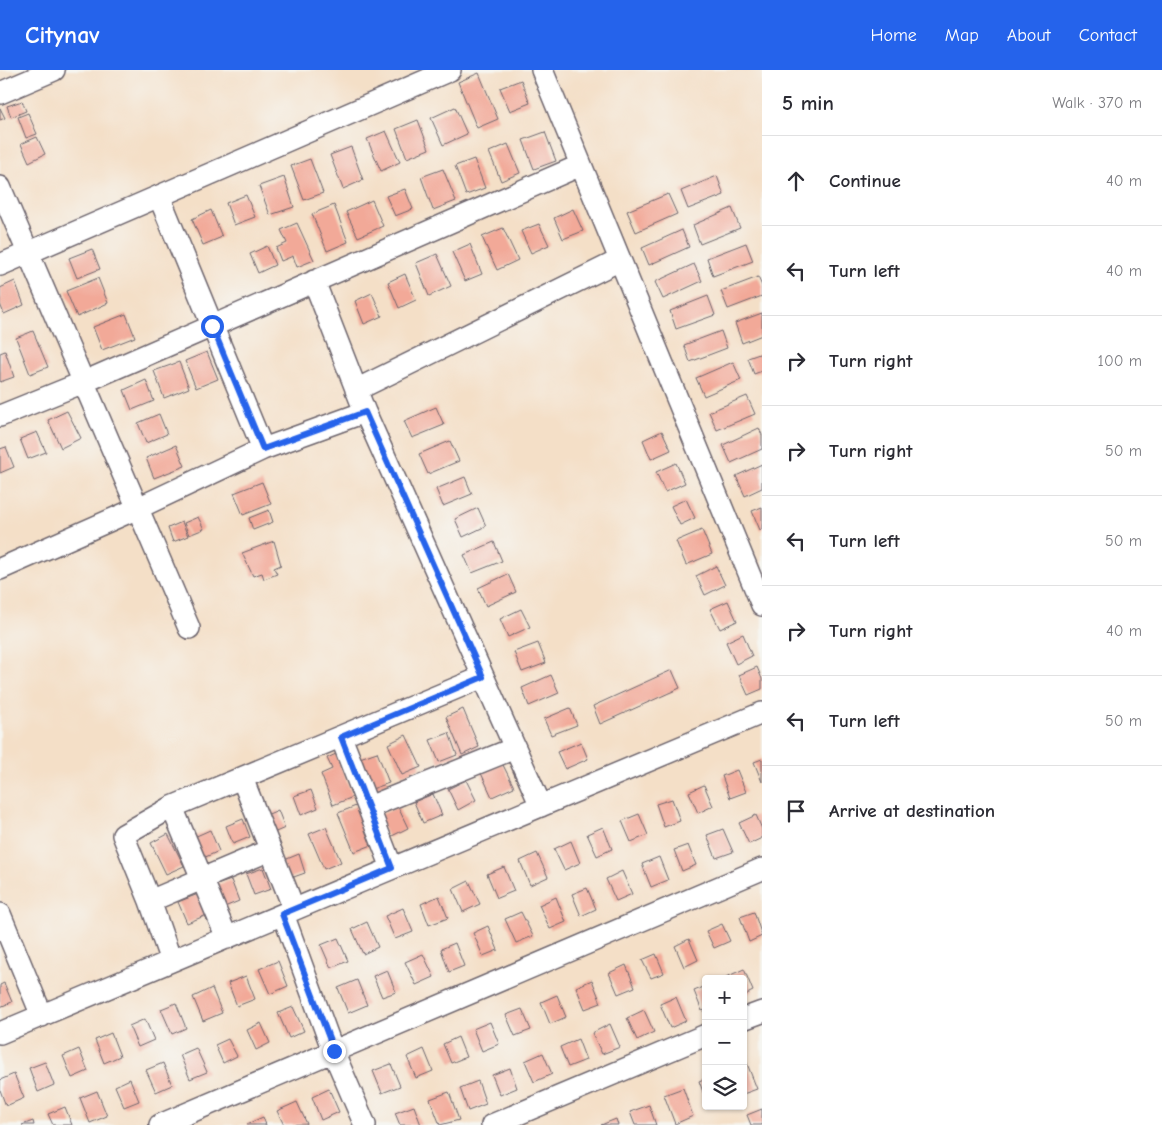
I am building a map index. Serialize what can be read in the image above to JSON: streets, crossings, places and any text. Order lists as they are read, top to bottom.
{
  "page": {
    "header": "Citynav",
    "nav": [
      "Home",
      "Map",
      "About",
      "Contact"
    ],
    "heading": ["5 min", "Walk · 370 m"],
    "list": [
      ["Continue", "40 m"],
      ["Turn left", "40 m"],
      ["Turn right", "100 m"],
      ["Turn right", "50 m"],
      ["Turn left", "50 m"],
      ["Turn right", "40 m"],
      ["Turn left", "50 m"],
      "Arrive at destination"
    ],
    "map_buttons": ["+", "−"]
  }
}
